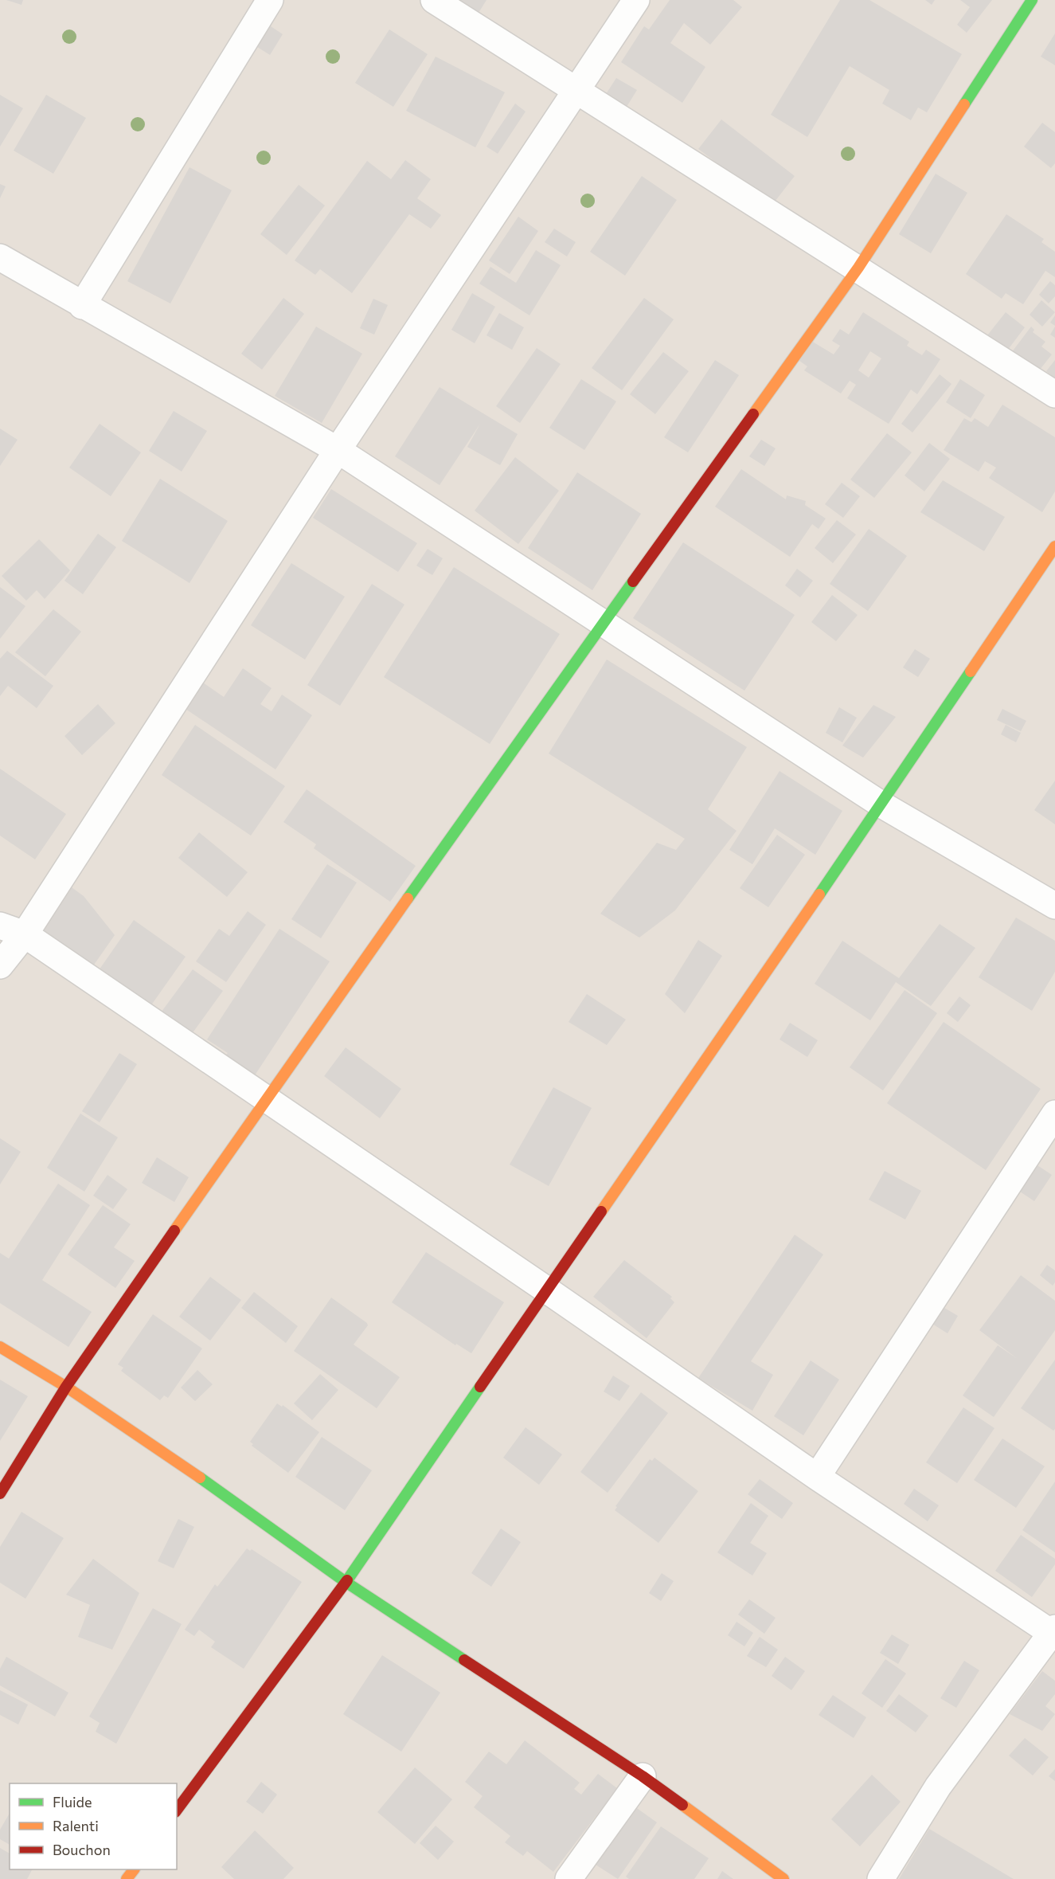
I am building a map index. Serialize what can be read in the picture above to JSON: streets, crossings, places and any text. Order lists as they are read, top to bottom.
{
  "legend": ["Fluide", "Ralenti", "Bouchon"]
}
